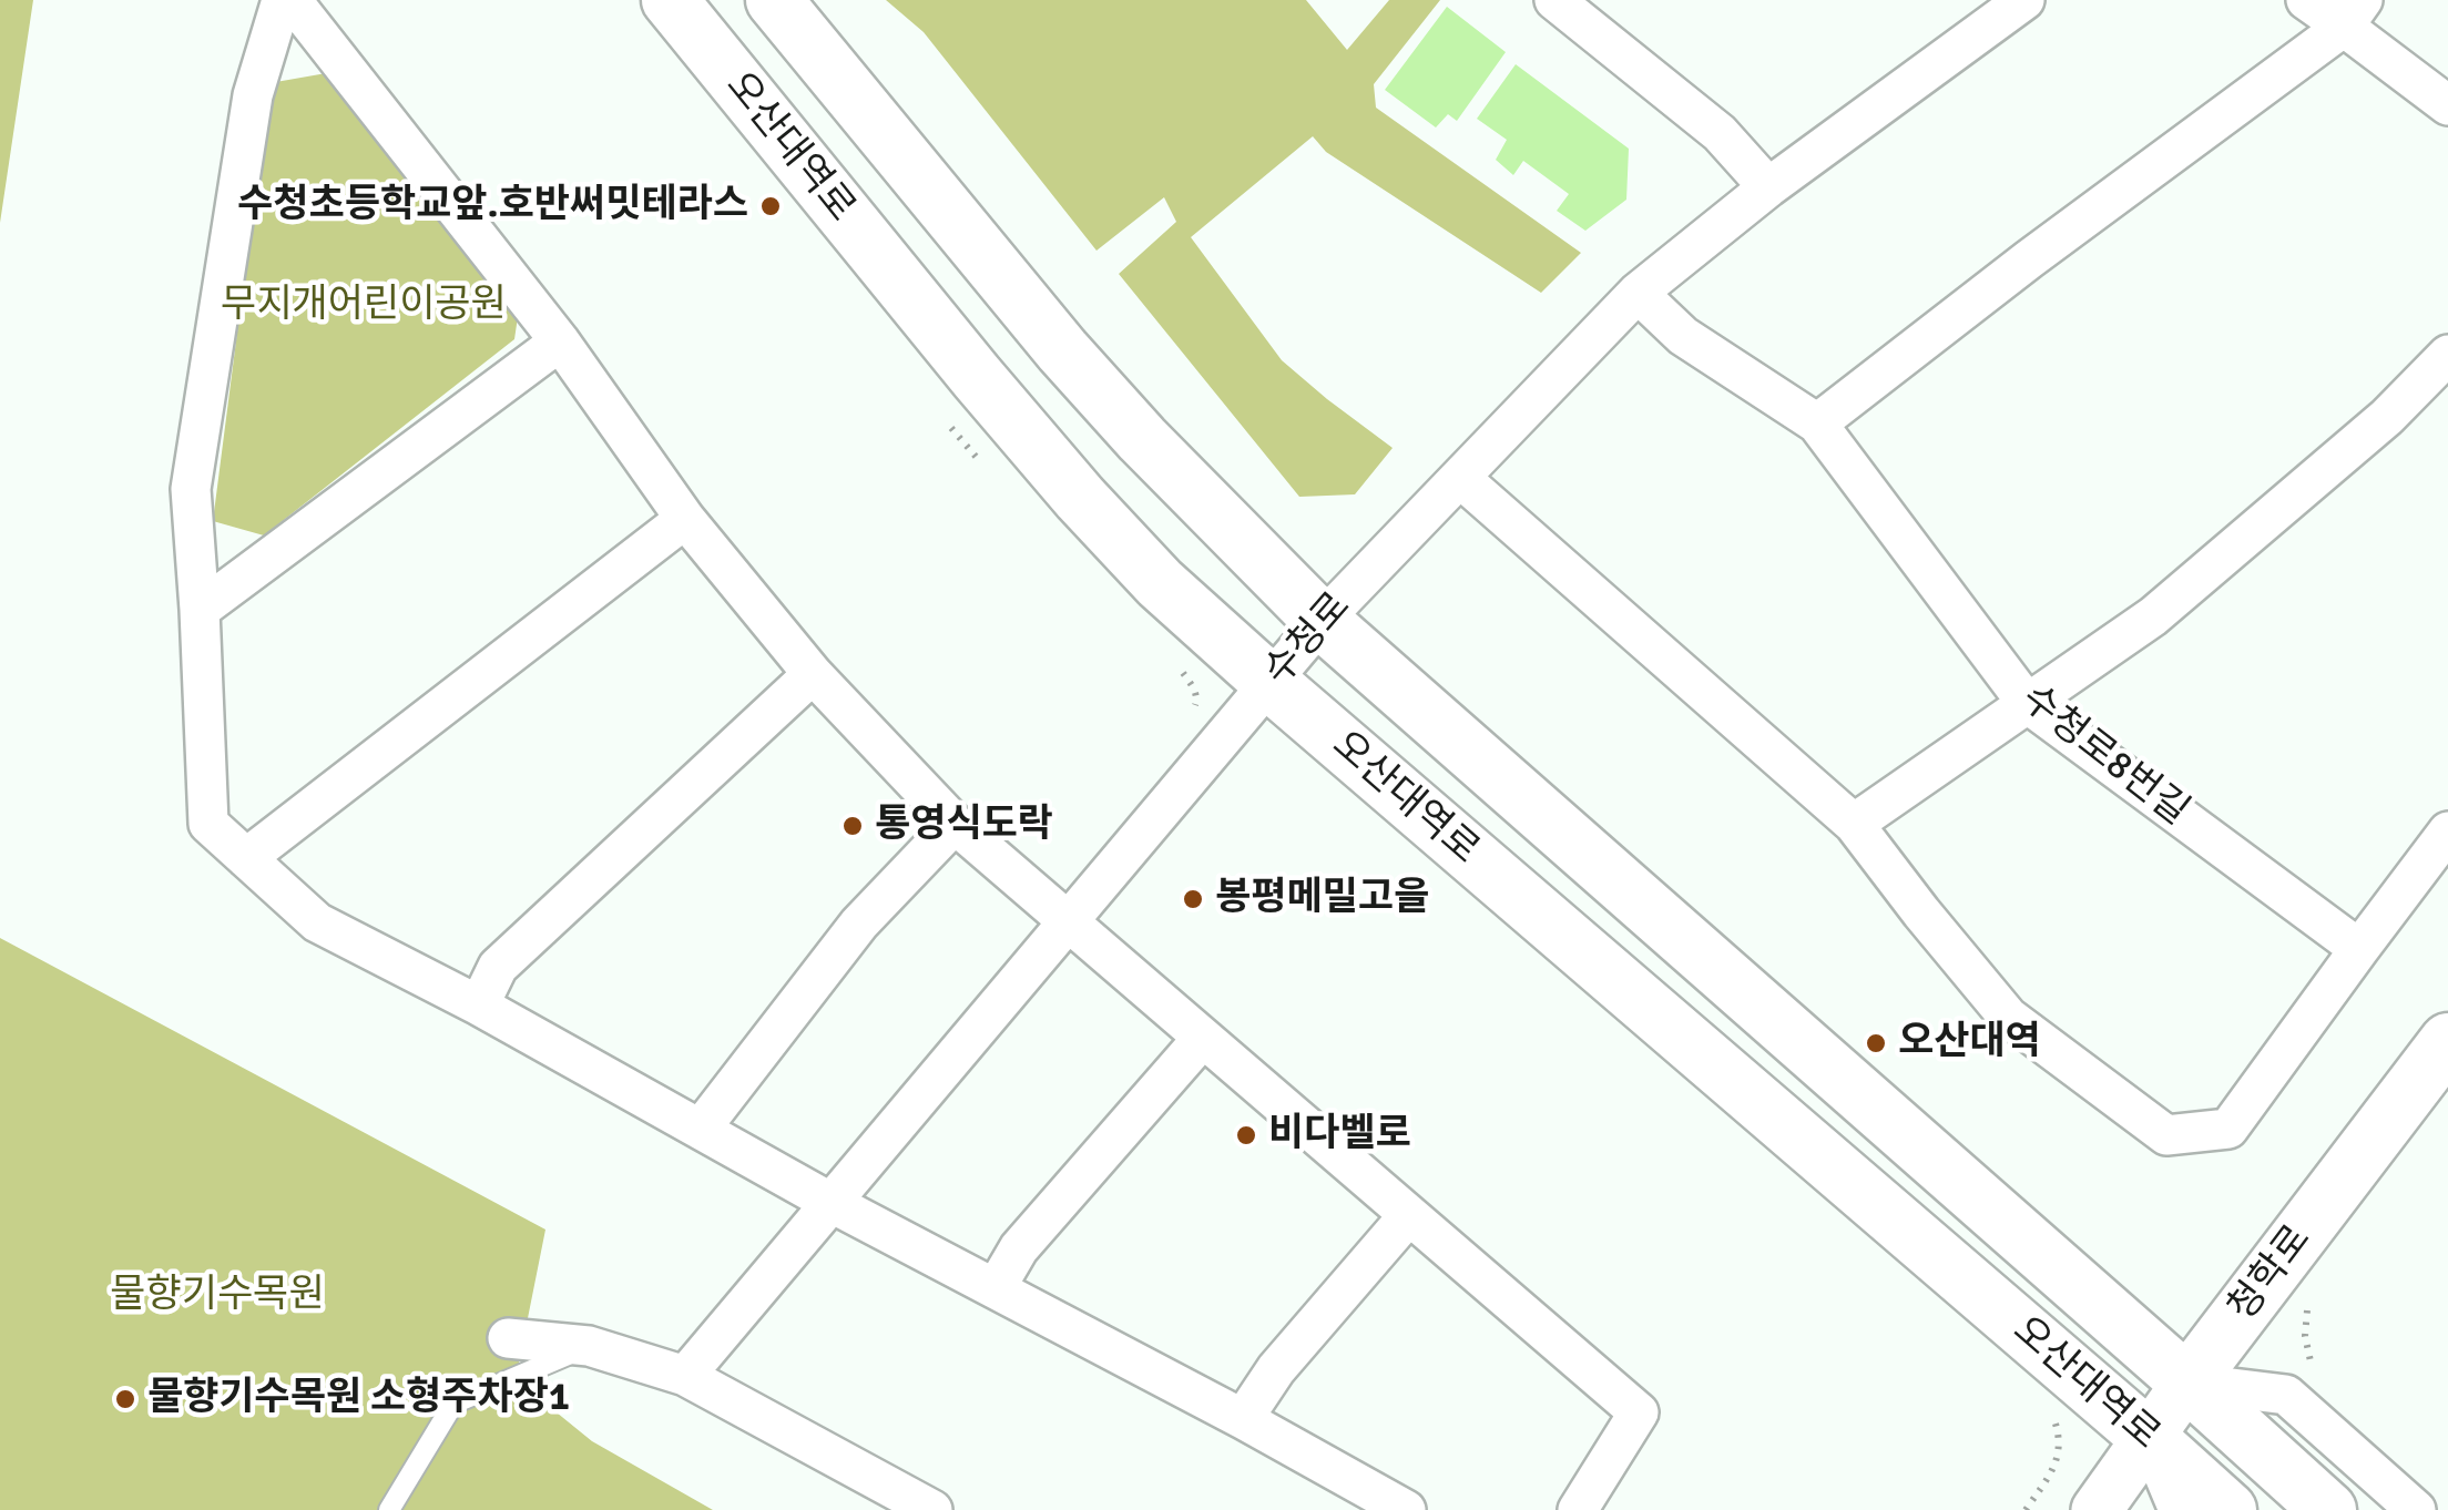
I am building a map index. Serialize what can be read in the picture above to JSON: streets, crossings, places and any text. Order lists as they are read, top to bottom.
{
  "streets": {
    "main road": ["오산대역로", "청학로"],
    "street": ["수청로", "수청로8번길"]
  },
  "crossings": [
    ["오산대역로", "수청로"],
    ["오산대역로", "청학로"],
    ["수청로", "수청로8번길"]
  ],
  "parks": ["무지개어린이공원", "물향기수목원"],
  "places": [
    "수청초등학교앞.호반써밋테라스",
    "통영식도락",
    "봉평메밀고을",
    "오산대역",
    "비다벨로",
    "물향기수목원 소형주차장1"
  ]
}
